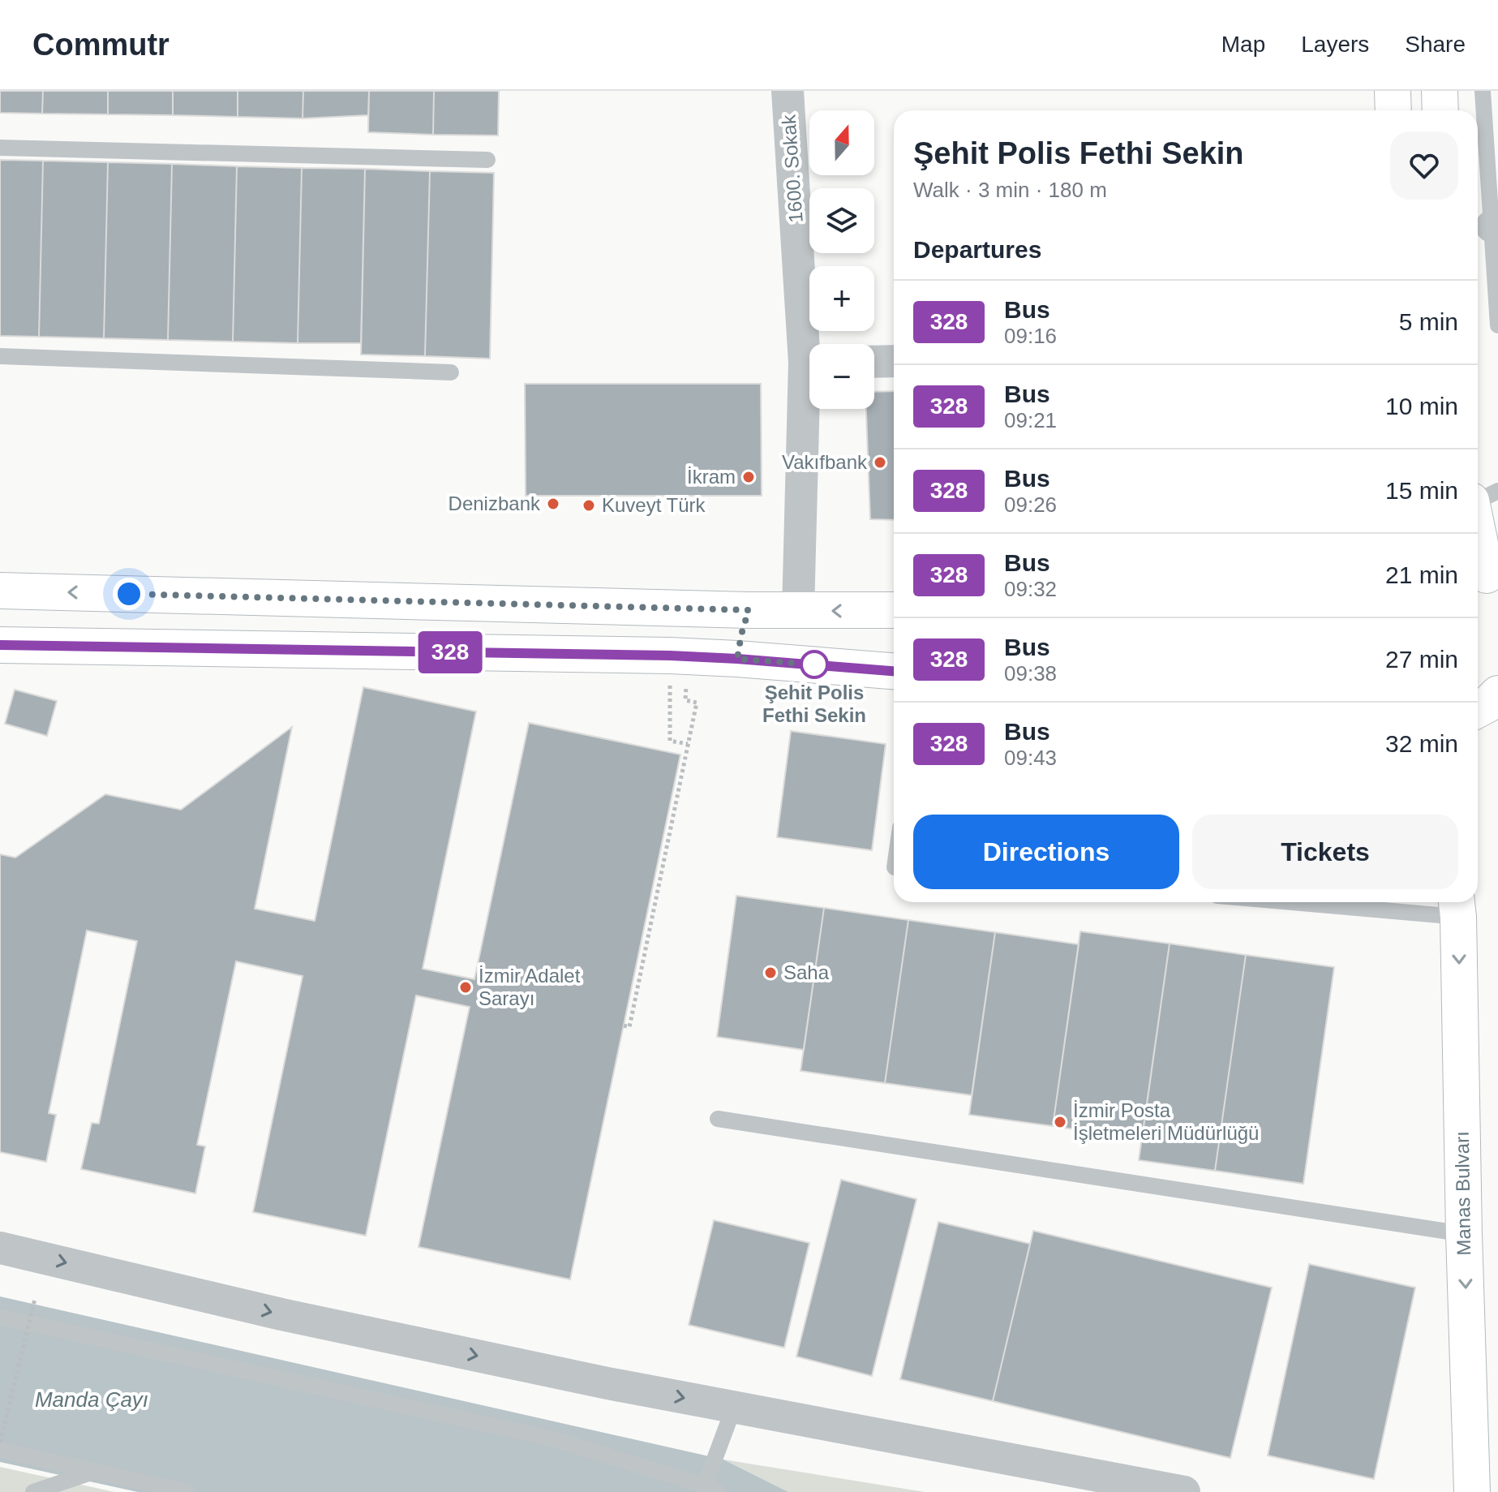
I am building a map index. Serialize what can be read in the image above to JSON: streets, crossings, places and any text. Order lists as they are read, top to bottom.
{
  "streets": {
    "main road": ["Manas Bulvarı"],
    "street": ["1600. Sokak"]
  },
  "one_way": ["Manas Bulvarı"],
  "water": ["Manda Çayı"],
  "places": [
    "Vakıfbank",
    "İkram",
    "Denizbank",
    "Kuveyt Türk",
    "Şehit Polis Fethi Sekin",
    "Saha",
    "İzmir Adalet Sarayı",
    "İzmir Posta İşletmeleri Müdürlüğü"
  ],
  "lines": ["bus line 328"],
  "north": "top",
  "page": {
    "header": "Commutr",
    "nav": ["Map", "Layers", "Share"],
    "on_map": "328",
    "map_buttons": ["+", "−"],
    "heading": [
      ["Şehit Polis Fethi Sekin", "Walk · 3 min · 180 m"],
      "Departures"
    ],
    "list": [
      {
        "mark": "328",
        "name": "Bus",
        "note": "09:16",
        "value": "5 min"
      },
      {
        "mark": "328",
        "name": "Bus",
        "note": "09:21",
        "value": "10 min"
      },
      {
        "mark": "328",
        "name": "Bus",
        "note": "09:26",
        "value": "15 min"
      },
      {
        "mark": "328",
        "name": "Bus",
        "note": "09:32",
        "value": "21 min"
      },
      {
        "mark": "328",
        "name": "Bus",
        "note": "09:38",
        "value": "27 min"
      },
      {
        "mark": "328",
        "name": "Bus",
        "note": "09:43",
        "value": "32 min"
      }
    ],
    "buttons": ["Directions", "Tickets"]
  }
}
